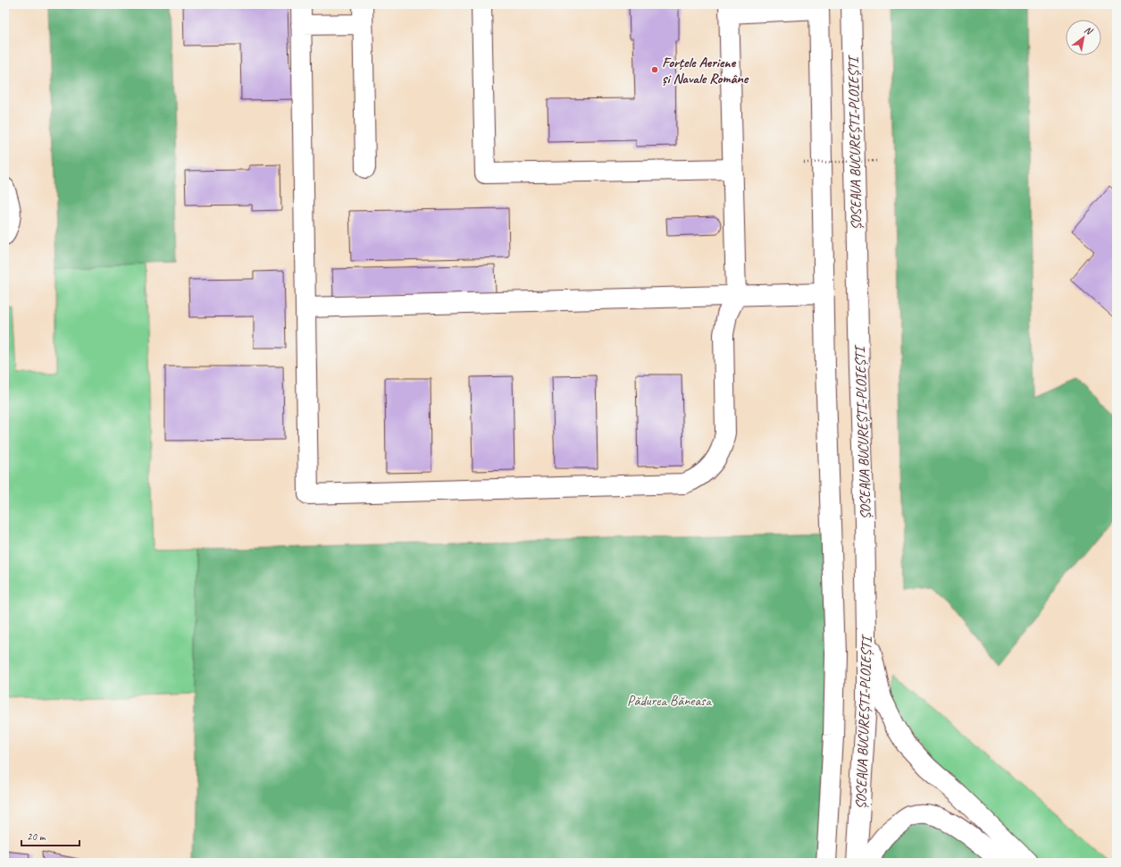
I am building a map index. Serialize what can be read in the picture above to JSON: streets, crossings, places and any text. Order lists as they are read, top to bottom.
{
  "streets": {
    "main road": ["ȘOSEAUA BUCUREȘTI-PLOIEȘTI"]
  },
  "parks": ["Pădurea Băneasa"],
  "places": ["Forțele Aeriene și Navale Române"],
  "scale_bar": "20 m",
  "north": "top right"
}
